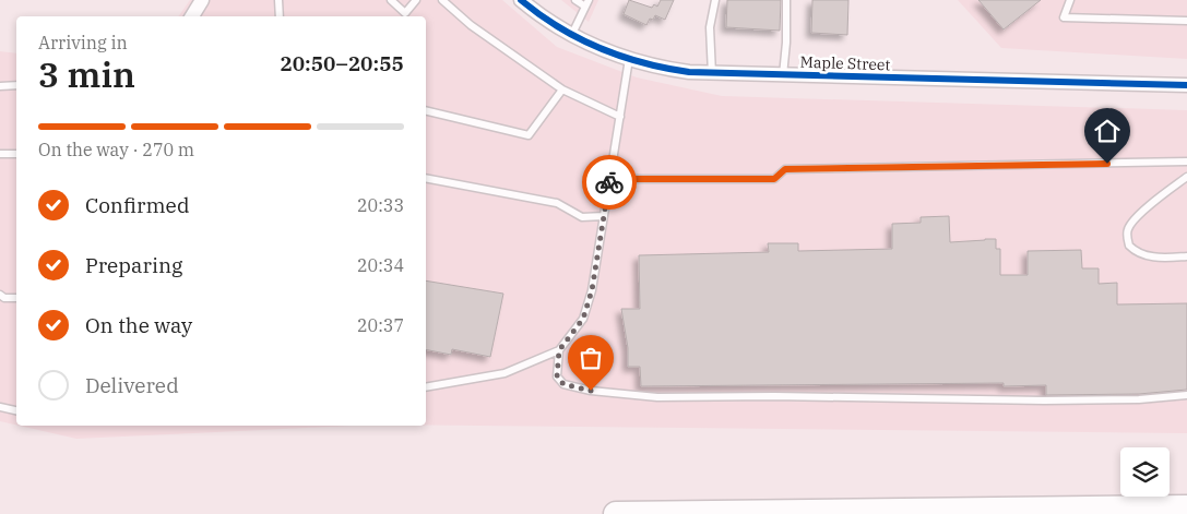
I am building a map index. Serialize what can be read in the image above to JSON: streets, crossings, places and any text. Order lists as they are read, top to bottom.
{
  "streets": {
    "street": ["Maple Street"]
  },
  "page": {
    "heading": ["3 min", "Arriving in", "20:50–20:55"],
    "bar": "On the way · 270 m",
    "list": [
      ["Confirmed", "20:33"],
      ["Preparing", "20:34"],
      ["On the way", "20:37"],
      "Delivered"
    ]
  }
}
